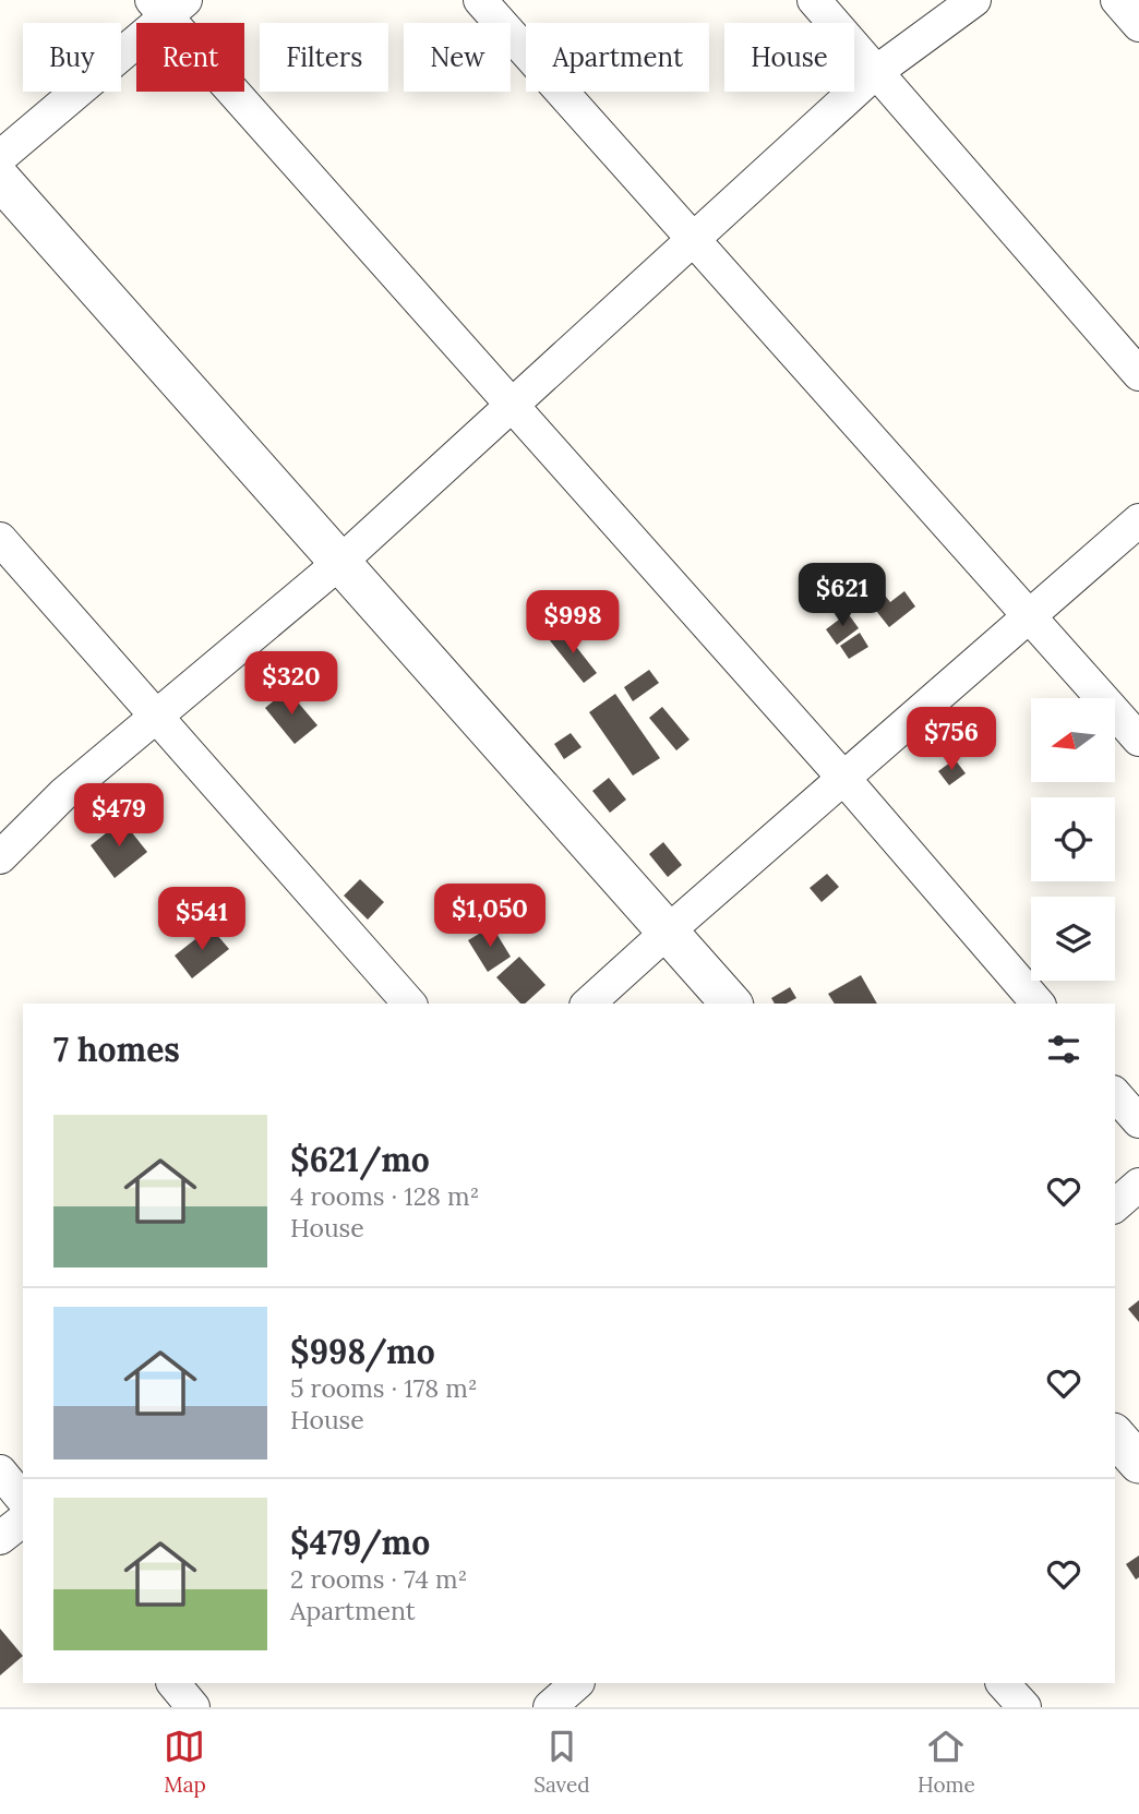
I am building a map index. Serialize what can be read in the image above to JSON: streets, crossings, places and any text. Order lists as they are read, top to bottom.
{
  "north": "left",
  "page": {
    "chip": [
      "Buy",
      "Rent",
      "Filters",
      "New",
      "Apartment",
      "House"
    ],
    "price": [
      "$621",
      "$998",
      "$320",
      "$756",
      "$479",
      "$1,050",
      "$541"
    ],
    "heading": "7 homes",
    "list": [
      {
        "name": "$621/mo",
        "note": "4 rooms · 128 m² · House"
      },
      {
        "name": "$998/mo",
        "note": "5 rooms · 178 m² · House"
      },
      {
        "name": "$479/mo",
        "note": "2 rooms · 74 m² · Apartment"
      }
    ],
    "tabs": ["Map", "Saved", "Home"]
  }
}
